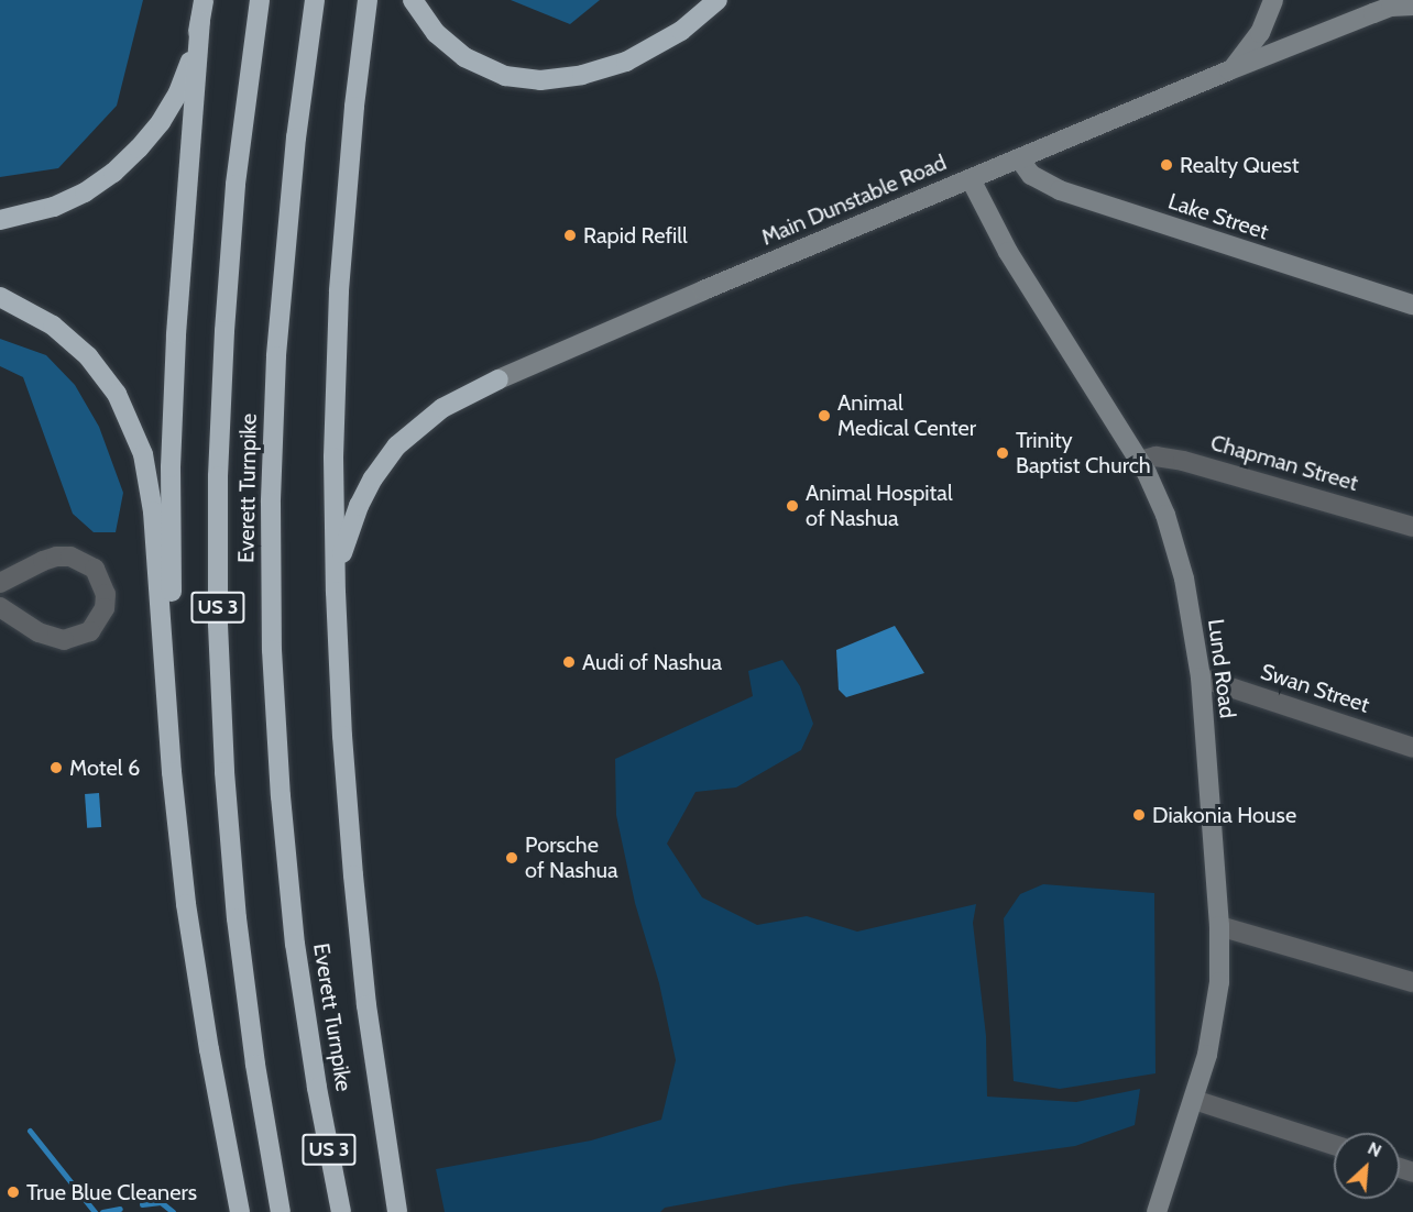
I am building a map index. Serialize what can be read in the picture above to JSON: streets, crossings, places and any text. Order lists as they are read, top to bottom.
{
  "streets": {
    "highway": ["Everett Turnpike", "US 3"],
    "street": [
      "Main Dunstable Road",
      "Lake Street",
      "Chapman Street",
      "Lund Road",
      "Swan Street"
    ]
  },
  "crossings": [
    ["Main Dunstable Road", "Lake Street"],
    ["Main Dunstable Road", "Lund Road"],
    ["Chapman Street", "Lund Road"],
    ["Lund Road", "Swan Street"]
  ],
  "places": [
    "Realty Quest",
    "Rapid Refill",
    "Animal Medical Center",
    "Trinity Baptist Church",
    "Animal Hospital of Nashua",
    "Audi of Nashua",
    "Motel 6",
    "Diakonia House",
    "Porsche of Nashua",
    "True Blue Cleaners"
  ],
  "north": "top right"
}
